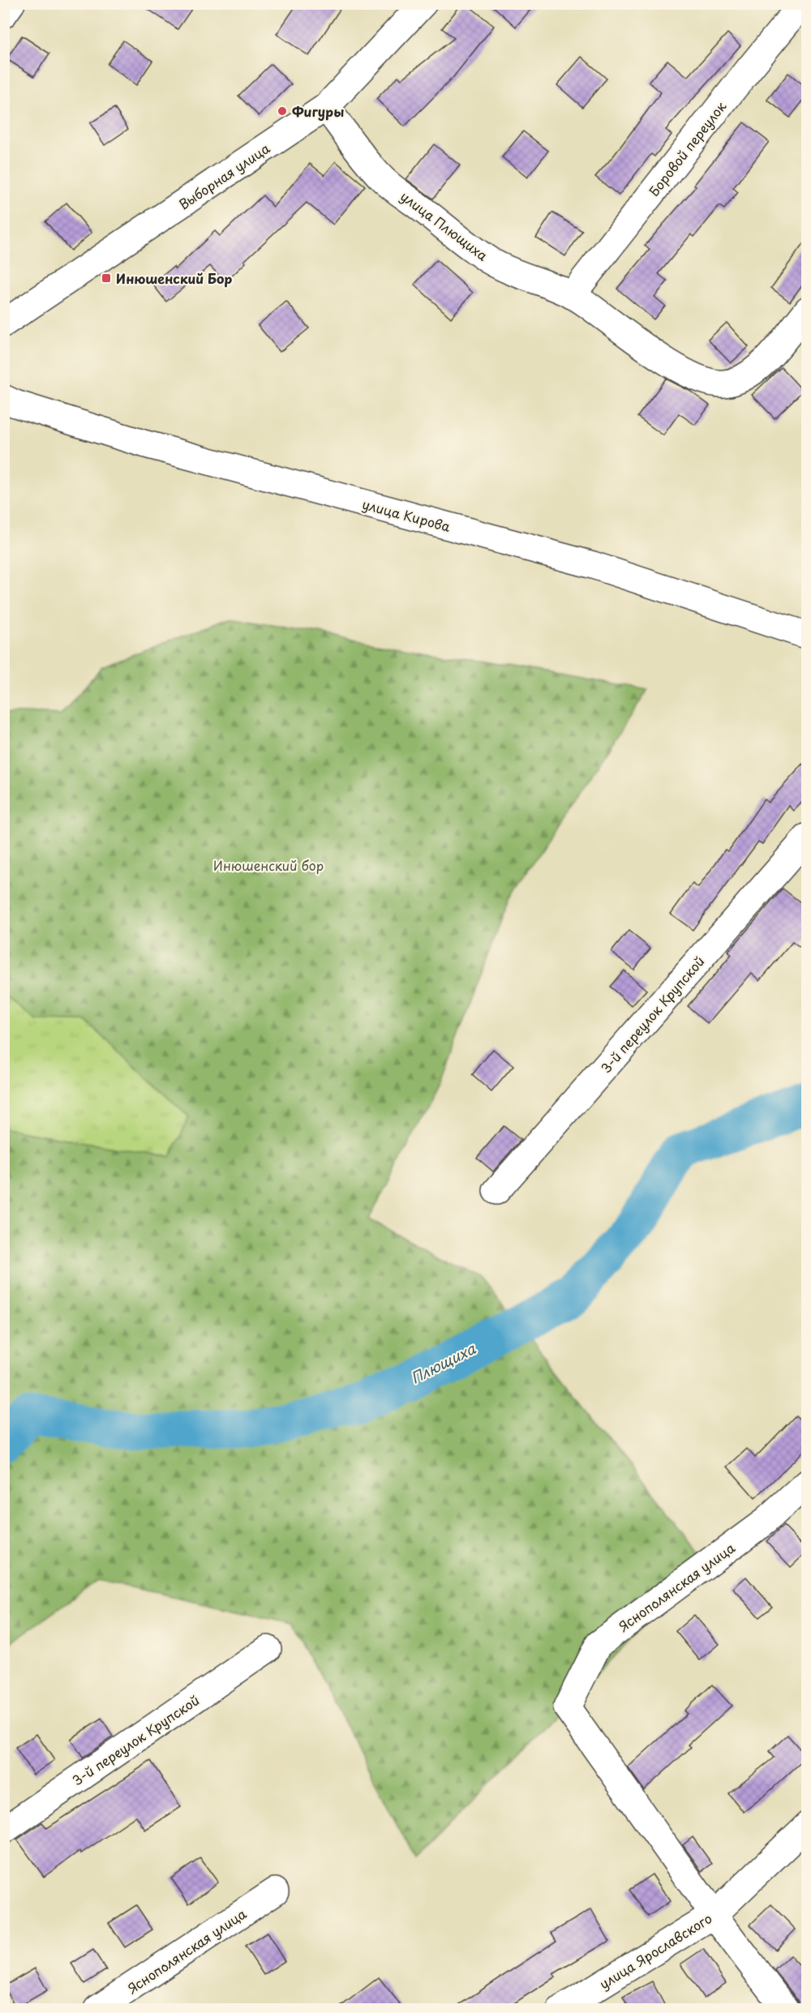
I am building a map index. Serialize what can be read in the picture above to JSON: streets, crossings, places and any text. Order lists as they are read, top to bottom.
{
  "streets": {
    "street": [
      "Боровой переулок",
      "Выборная улица",
      "улица Плющиха",
      "улица Кирова",
      "3-й переулок Крупской",
      "Яснополянская улица",
      "улица Ярославского"
    ]
  },
  "crossings": [
    ["Боровой переулок", "улица Плющиха"],
    ["Выборная улица", "улица Плющиха"],
    ["Яснополянская улица", "улица Ярославского"]
  ],
  "water": ["Плющиха"],
  "parks": ["Инюшенский бор"],
  "places": {
    "other": ["Фигуры"],
    "transit": ["Инюшенский Бор"]
  }
}
